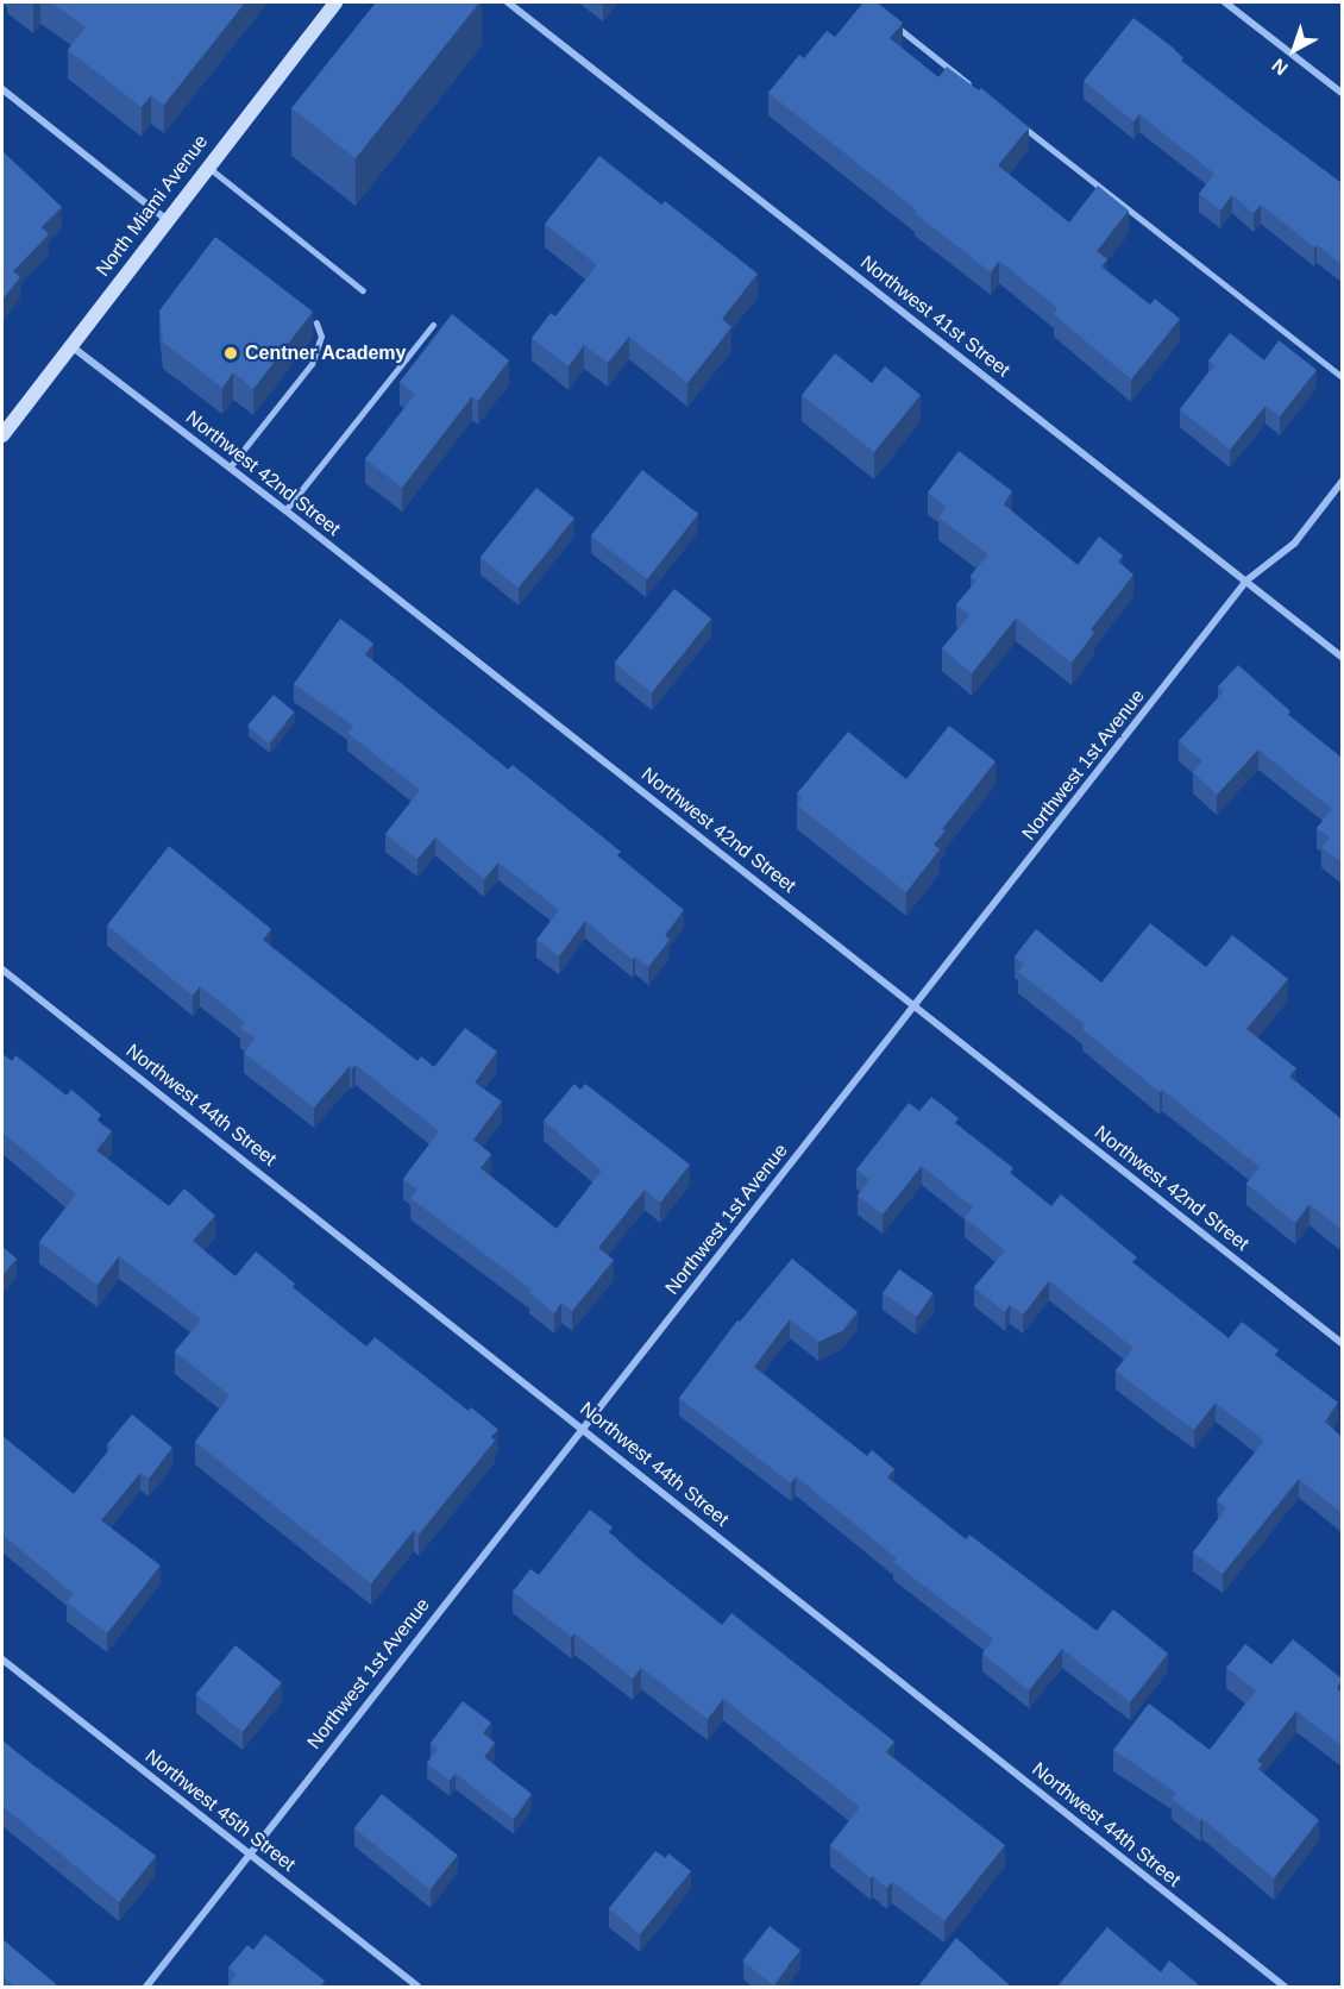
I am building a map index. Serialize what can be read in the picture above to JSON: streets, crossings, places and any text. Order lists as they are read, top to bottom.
{
  "streets": {
    "main road": ["North Miami Avenue"],
    "street": [
      "Northwest 41st Street",
      "Northwest 42nd Street",
      "Northwest 1st Avenue",
      "Northwest 44th Street",
      "Northwest 45th Street"
    ]
  },
  "crossings": [
    ["North Miami Avenue", "Northwest 42nd Street"],
    ["Northwest 41st Street", "Northwest 1st Avenue"],
    ["Northwest 42nd Street", "Northwest 1st Avenue"],
    ["Northwest 1st Avenue", "Northwest 44th Street"],
    ["Northwest 1st Avenue", "Northwest 45th Street"]
  ],
  "places": ["Centner Academy"],
  "north": "bottom left"
}
